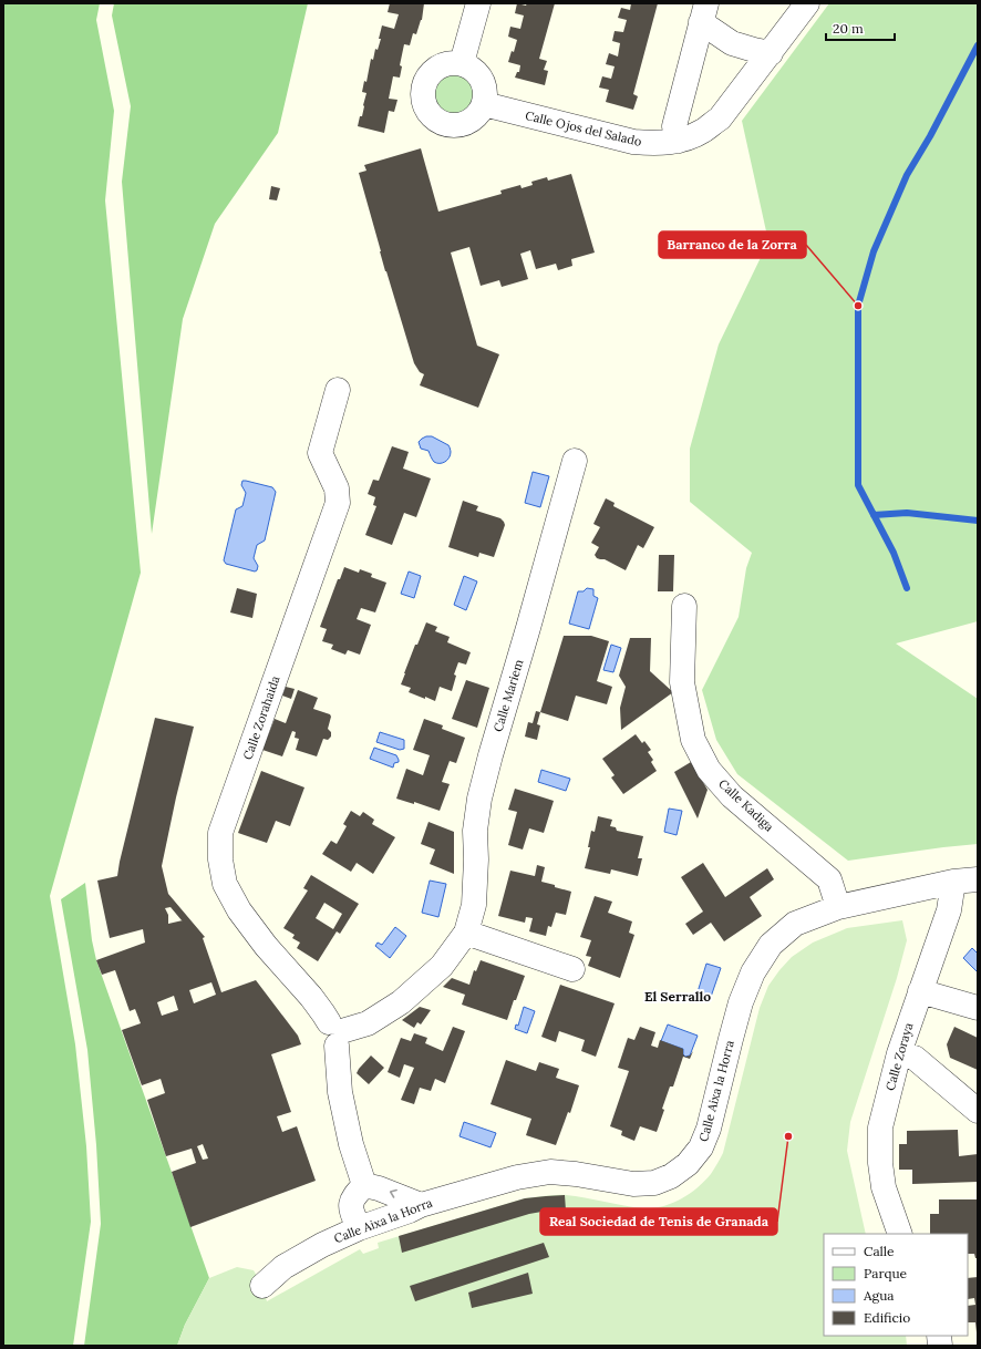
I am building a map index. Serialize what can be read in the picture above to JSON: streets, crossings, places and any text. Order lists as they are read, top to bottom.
{
  "streets": {
    "street": [
      "Calle Ojos del Salado",
      "Calle Mariem",
      "Calle Zorahaida",
      "Calle Kadiga",
      "Calle Zoraya",
      "Calle Aixa la Horra"
    ]
  },
  "crossings": [
    ["Calle Mariem", "Calle Zorahaida"],
    ["Calle Kadiga", "Calle Aixa la Horra"],
    ["Calle Zoraya", "Calle Aixa la Horra"]
  ],
  "districts": ["El Serrallo"],
  "places": ["Barranco de la Zorra", "Real Sociedad de Tenis de Granada"],
  "legend": [
    "Calle",
    "Parque",
    "Agua",
    "Edificio"
  ],
  "scale_bar": "20 m"
}
